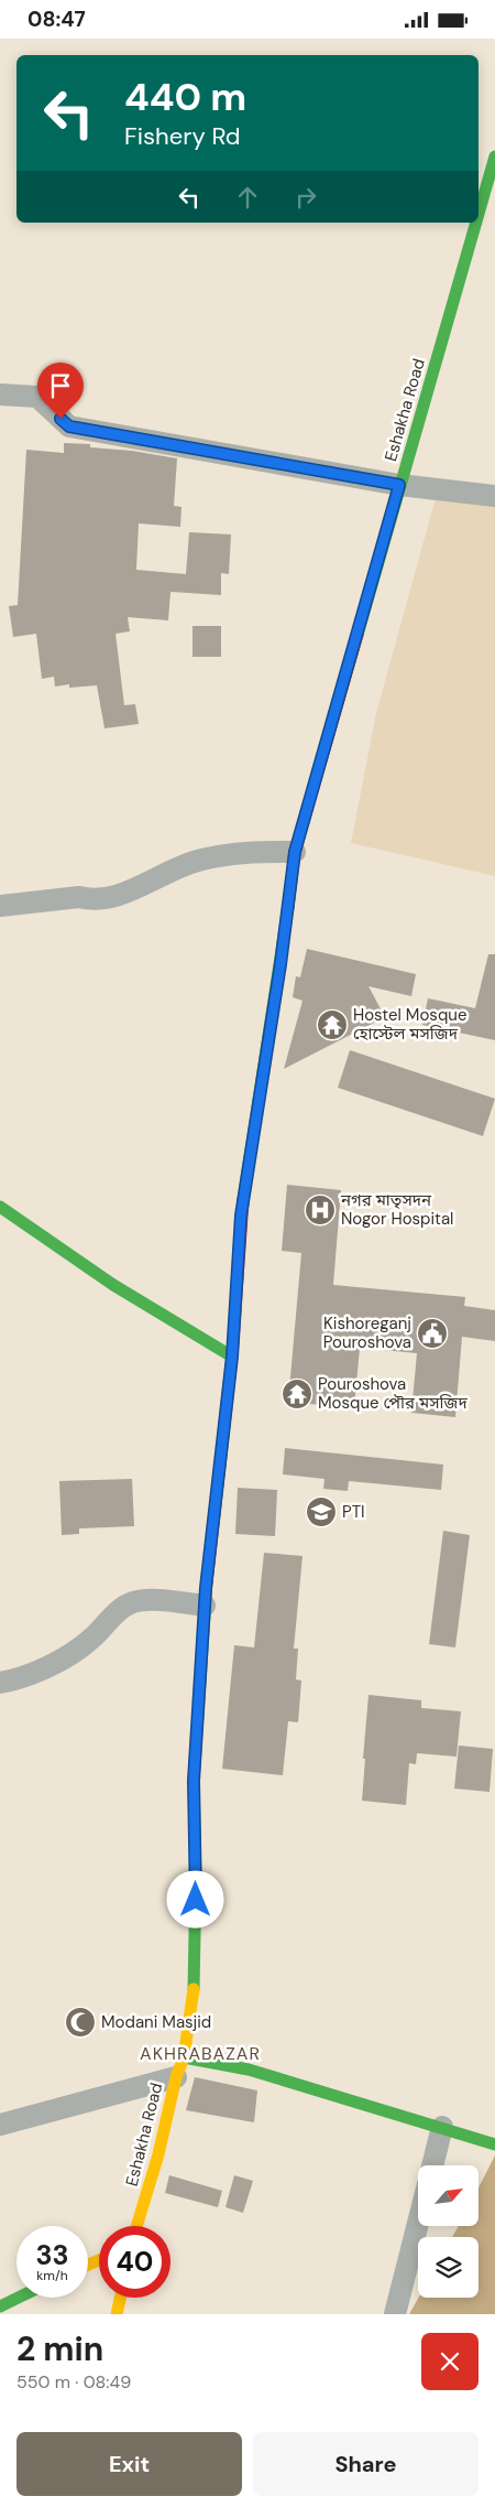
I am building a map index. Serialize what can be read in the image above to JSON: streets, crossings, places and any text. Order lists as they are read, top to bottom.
{
  "streets": {
    "street": ["Eshakha Road"]
  },
  "districts": ["AKHRABAZAR"],
  "places": {
    "temple": ["Hostel Mosque হোস্টেল মসজিদ", "Pouroshova Mosque পৌর মসজিদ"],
    "hospital": ["নগর মাতৃসদন Nogor Hospital"],
    "public building": ["Kishoreganj Pouroshova"],
    "school or university": ["PTI"],
    "mosque": ["Modani Masjid"]
  },
  "north": "top right",
  "page": {
    "status": "08:47",
    "turn": ["440 m", "Fishery Rd"],
    "speed": "33 km/h",
    "limit": "40",
    "heading": ["2 min", "550 m · 08:49"],
    "buttons": ["Exit", "Share"]
  }
}
